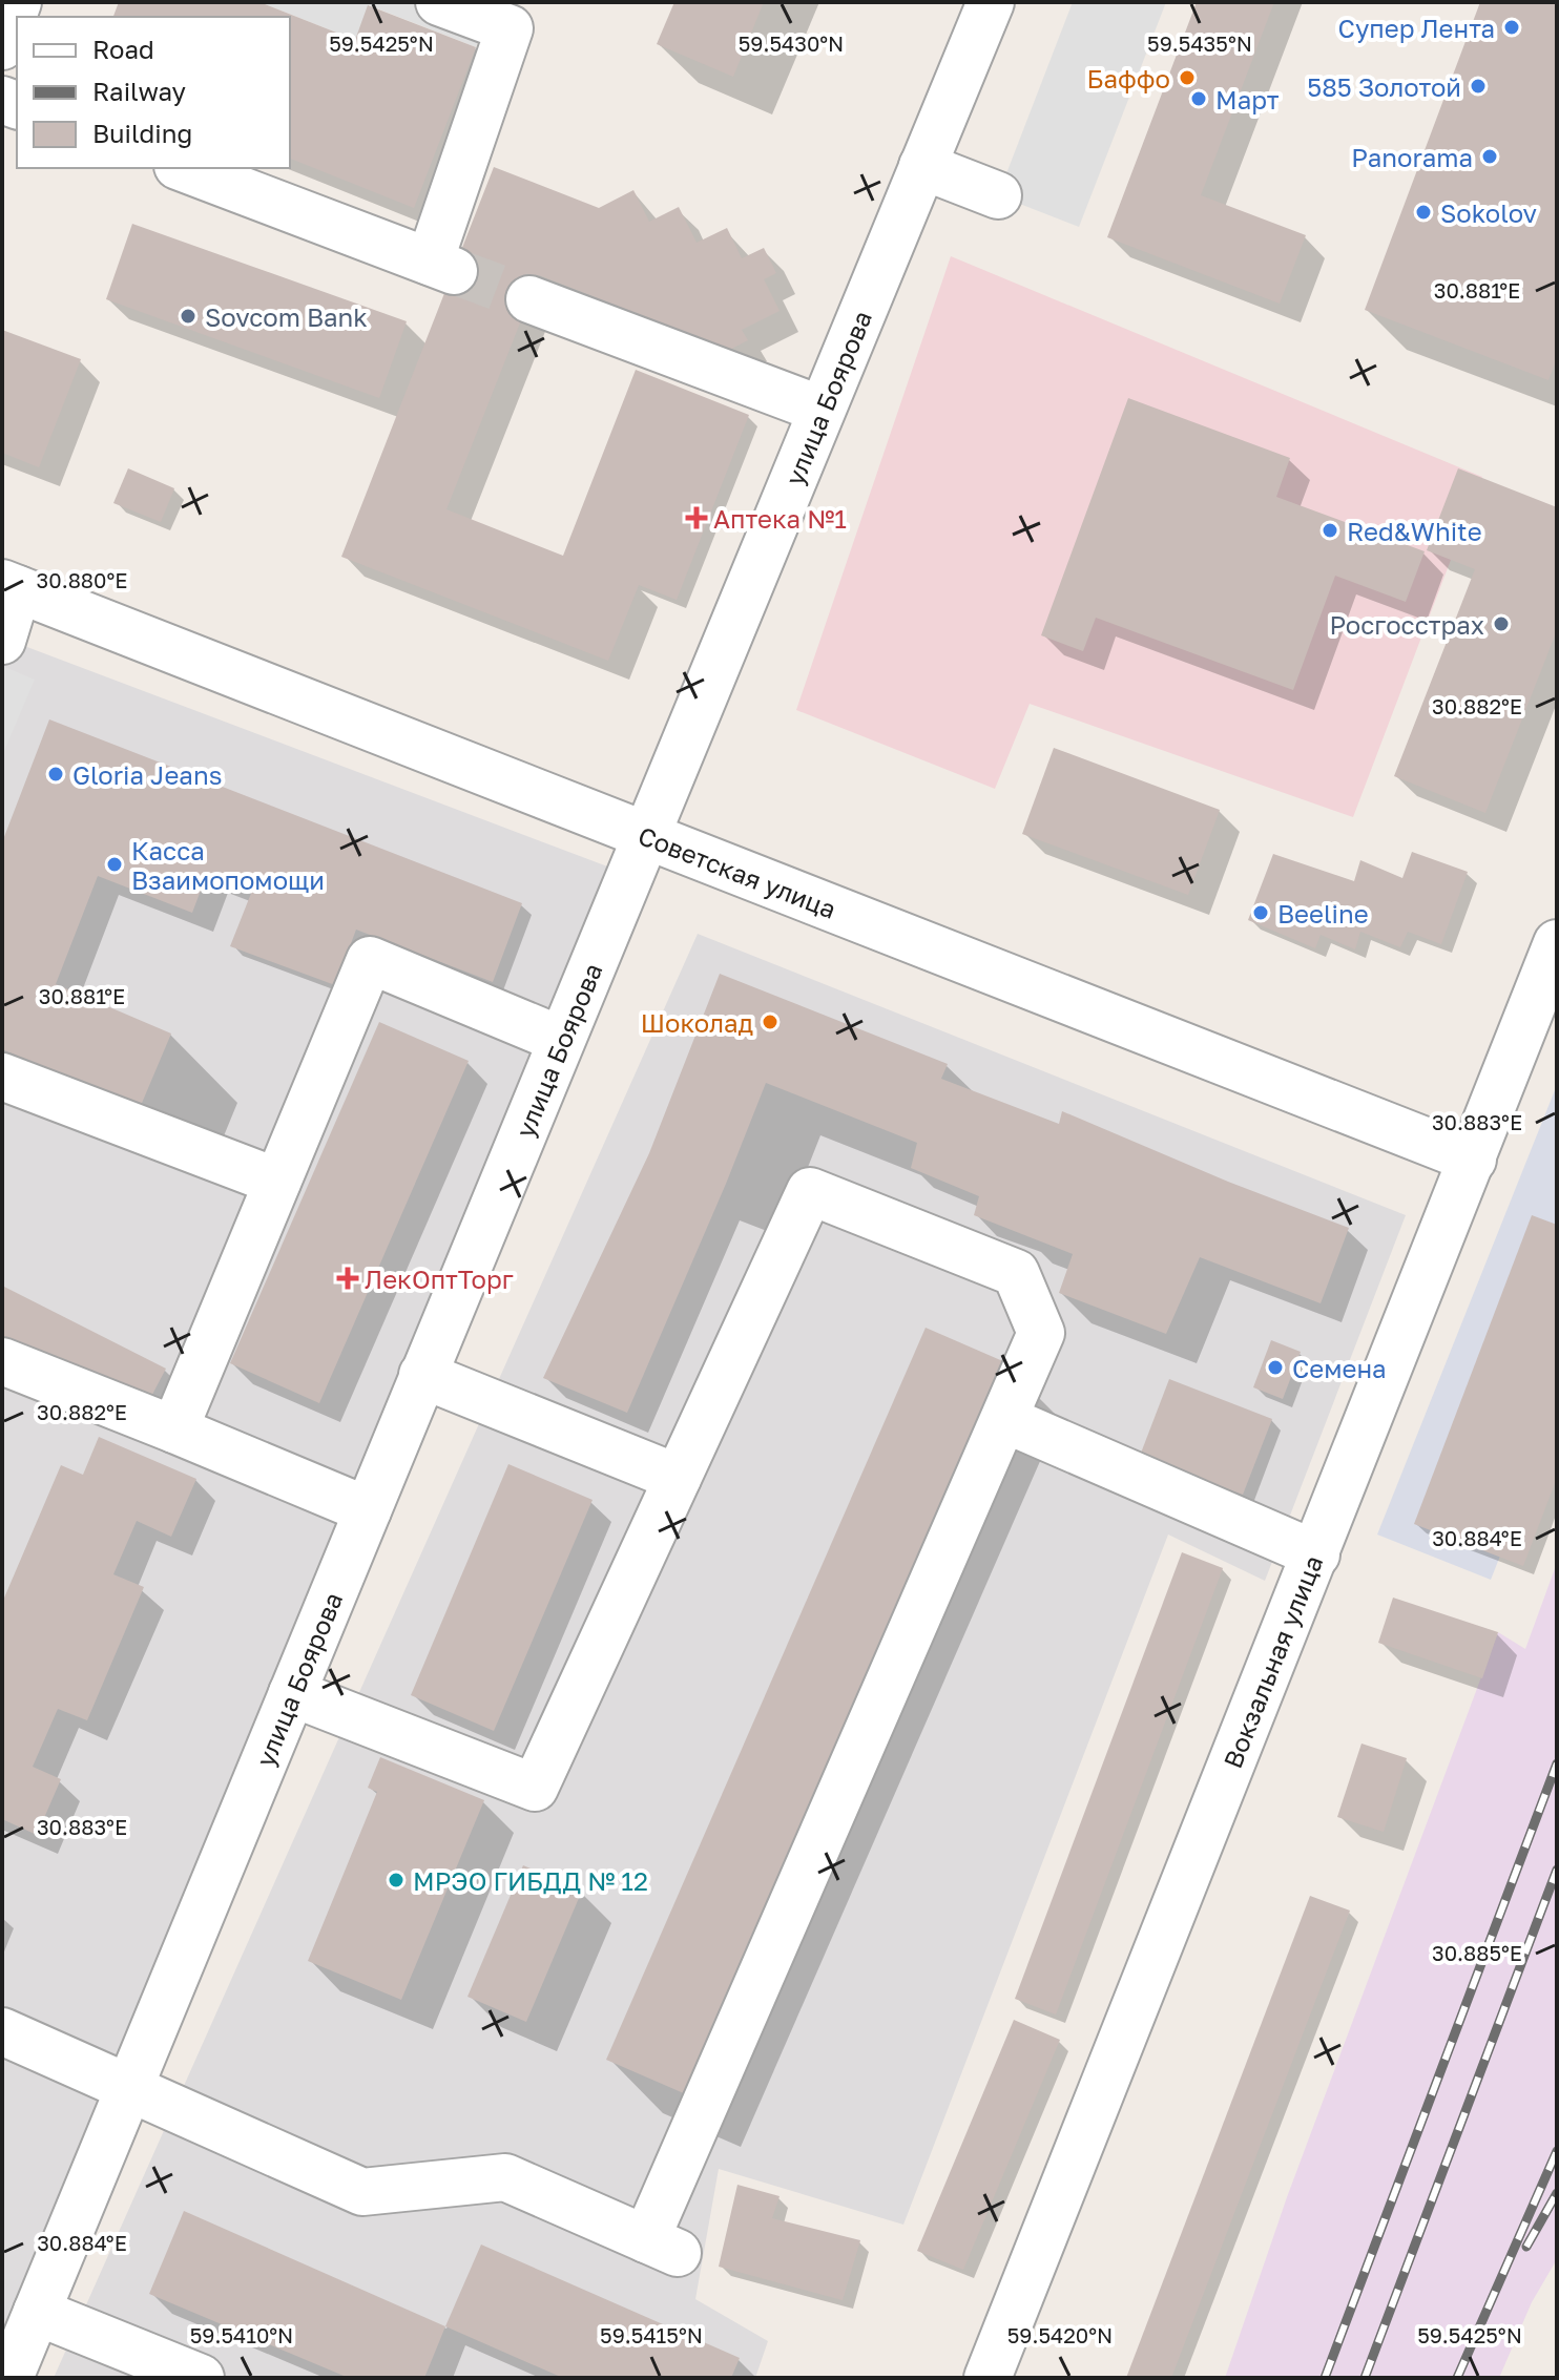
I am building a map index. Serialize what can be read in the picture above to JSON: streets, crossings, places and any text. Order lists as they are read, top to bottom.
{
  "streets": {
    "street": ["улица Боярова", "Советская улица", "Вокзальная улица"]
  },
  "crossings": [
    ["улица Боярова", "Советская улица"],
    ["Советская улица", "Вокзальная улица"]
  ],
  "places": {
    "other": [
      "Супер Лента",
      "Баффо",
      "585 Золотой",
      "Март",
      "Panorama",
      "Sokolov",
      "Sovcom Bank",
      "Red&White",
      "Росгосстрах",
      "Gloria Jeans",
      "Касса Взаимопомощи",
      "Beeline",
      "Шоколад",
      "Семена",
      "МРЭО ГИБДД № 12"
    ],
    "health": ["Аптека №1", "ЛекОптТорг"]
  },
  "legend": ["Road", "Railway", "Building"],
  "coordinates": [
    "59.5425°N",
    "59.5430°N",
    "59.5435°N",
    "30.881°E",
    "30.880°E",
    "30.882°E",
    "30.883°E",
    "30.884°E",
    "30.885°E",
    "59.5410°N",
    "59.5415°N",
    "59.5420°N"
  ]
}
